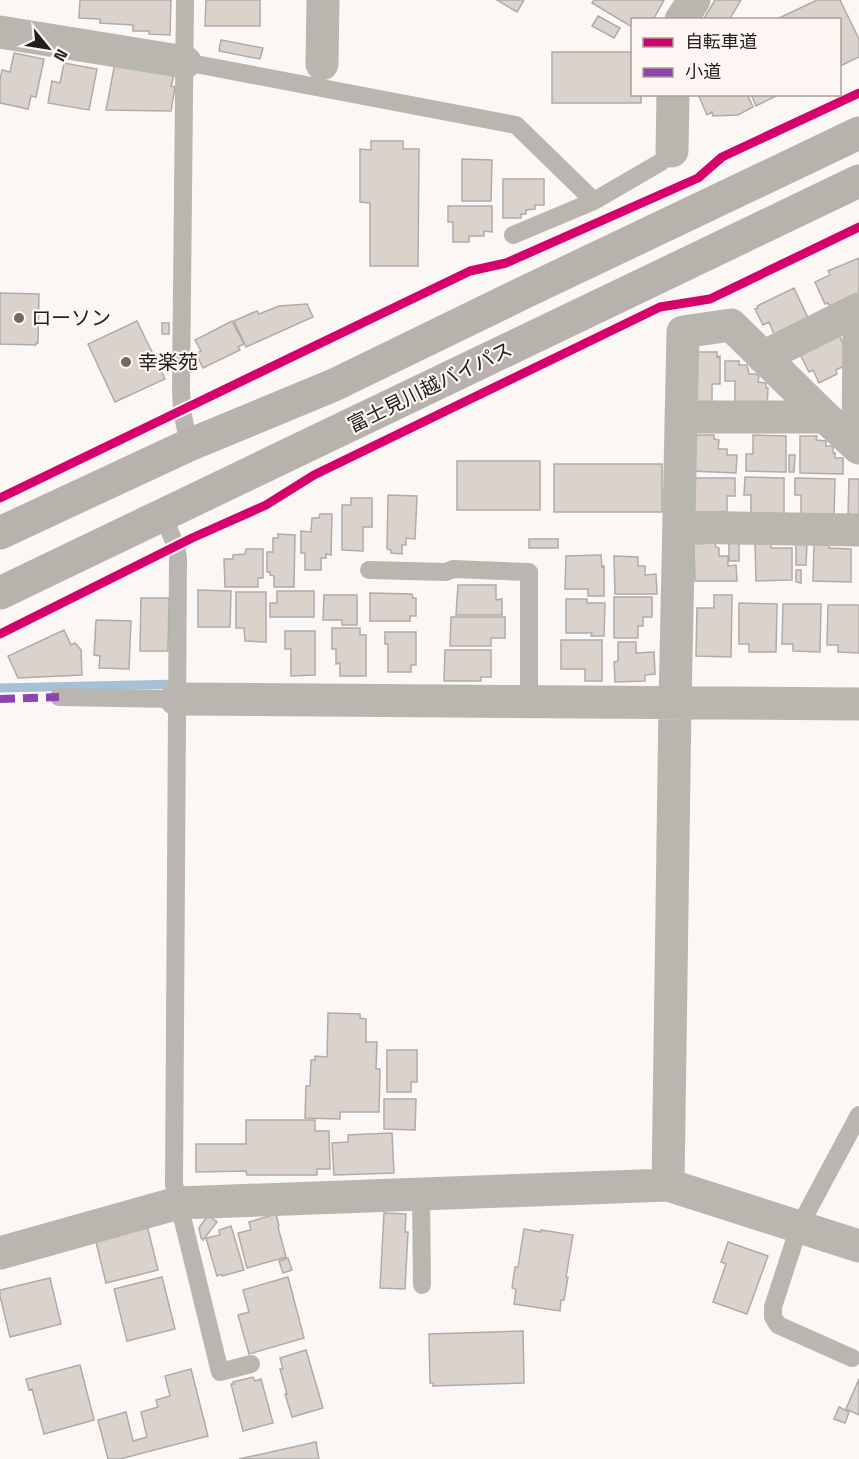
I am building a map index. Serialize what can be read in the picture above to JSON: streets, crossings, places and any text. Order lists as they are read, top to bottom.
{
  "streets": {
    "highway": ["富士見川越バイパス"]
  },
  "places": ["ローソン", "幸楽苑"],
  "legend": ["自転車道", "小道"],
  "north": "bottom right"
}
